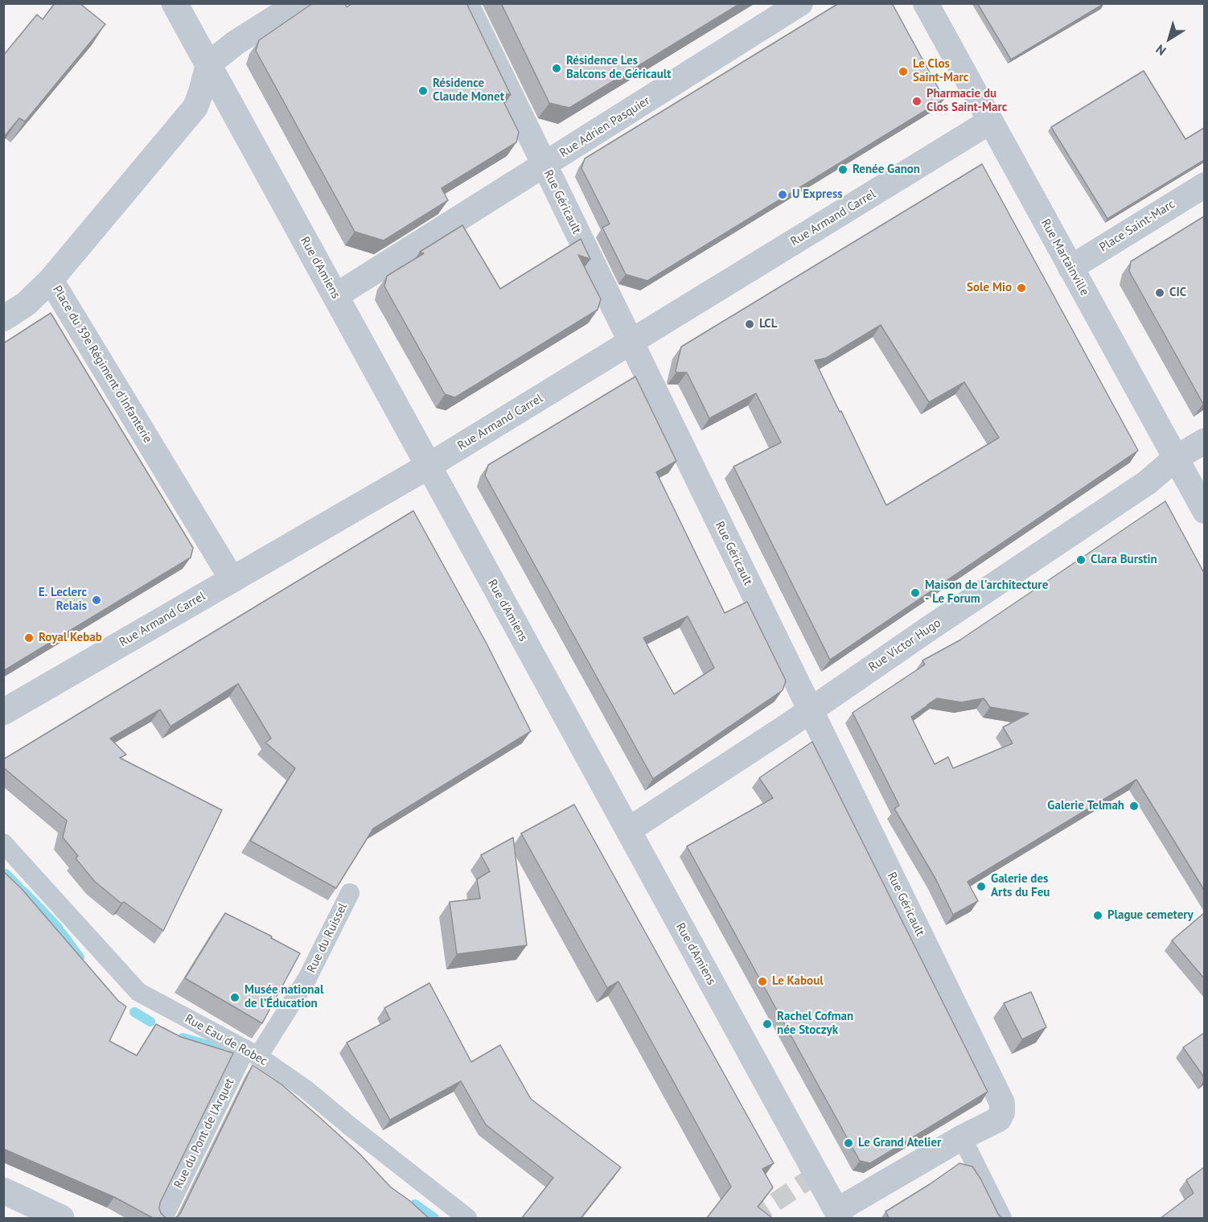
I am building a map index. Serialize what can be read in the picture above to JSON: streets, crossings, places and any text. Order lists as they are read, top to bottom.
{
  "streets": {
    "street": [
      "Rue Adrien Pasquier",
      "Rue Géricault",
      "Rue Armand Carrel",
      "Place Saint-Marc",
      "Rue Martainville",
      "Rue d'Amiens",
      "Place du 39e Régiment d'Infanterie",
      "Rue Victor Hugo",
      "Rue du Ruissel",
      "Rue Eau de Robec",
      "Rue du Pont de l'Arquet"
    ]
  },
  "crossings": [
    ["Rue Adrien Pasquier", "Rue Géricault"],
    ["Rue Adrien Pasquier", "Rue d'Amiens"],
    ["Rue Géricault", "Rue Armand Carrel"],
    ["Rue Géricault", "Rue Victor Hugo"],
    ["Rue Armand Carrel", "Rue Martainville"],
    ["Rue Armand Carrel", "Rue d'Amiens"],
    ["Rue Armand Carrel", "Place du 39e Régiment d'Infanterie"],
    ["Place Saint-Marc", "Rue Martainville"],
    ["Rue Martainville", "Rue Victor Hugo"],
    ["Rue d'Amiens", "Place du 39e Régiment d'Infanterie"],
    ["Rue d'Amiens", "Rue Victor Hugo"],
    ["Rue du Ruissel", "Rue Eau de Robec"],
    ["Rue du Ruissel", "Rue du Pont de l'Arquet"],
    ["Rue Eau de Robec", "Rue du Pont de l'Arquet"]
  ],
  "places": [
    "Résidence Les Balcons de Géricault",
    "Le Clos Saint-Marc",
    "Résidence Claude Monet",
    "Pharmacie du Clos Saint-Marc",
    "Renée Ganon",
    "U Express",
    "Sole Mio",
    "CIC",
    "LCL",
    "Clara Burstin",
    "Maison de l'architecture - Le Forum",
    "E. Leclerc Relais",
    "Royal Kebab",
    "Galerie Telmah",
    "Galerie des Arts du Feu",
    "Plague cemetery",
    "Le Kaboul",
    "Musée national de l’Éducation",
    "Rachel Cofman née Stoczyk",
    "Le Grand Atelier"
  ],
  "north": "bottom left"
}
